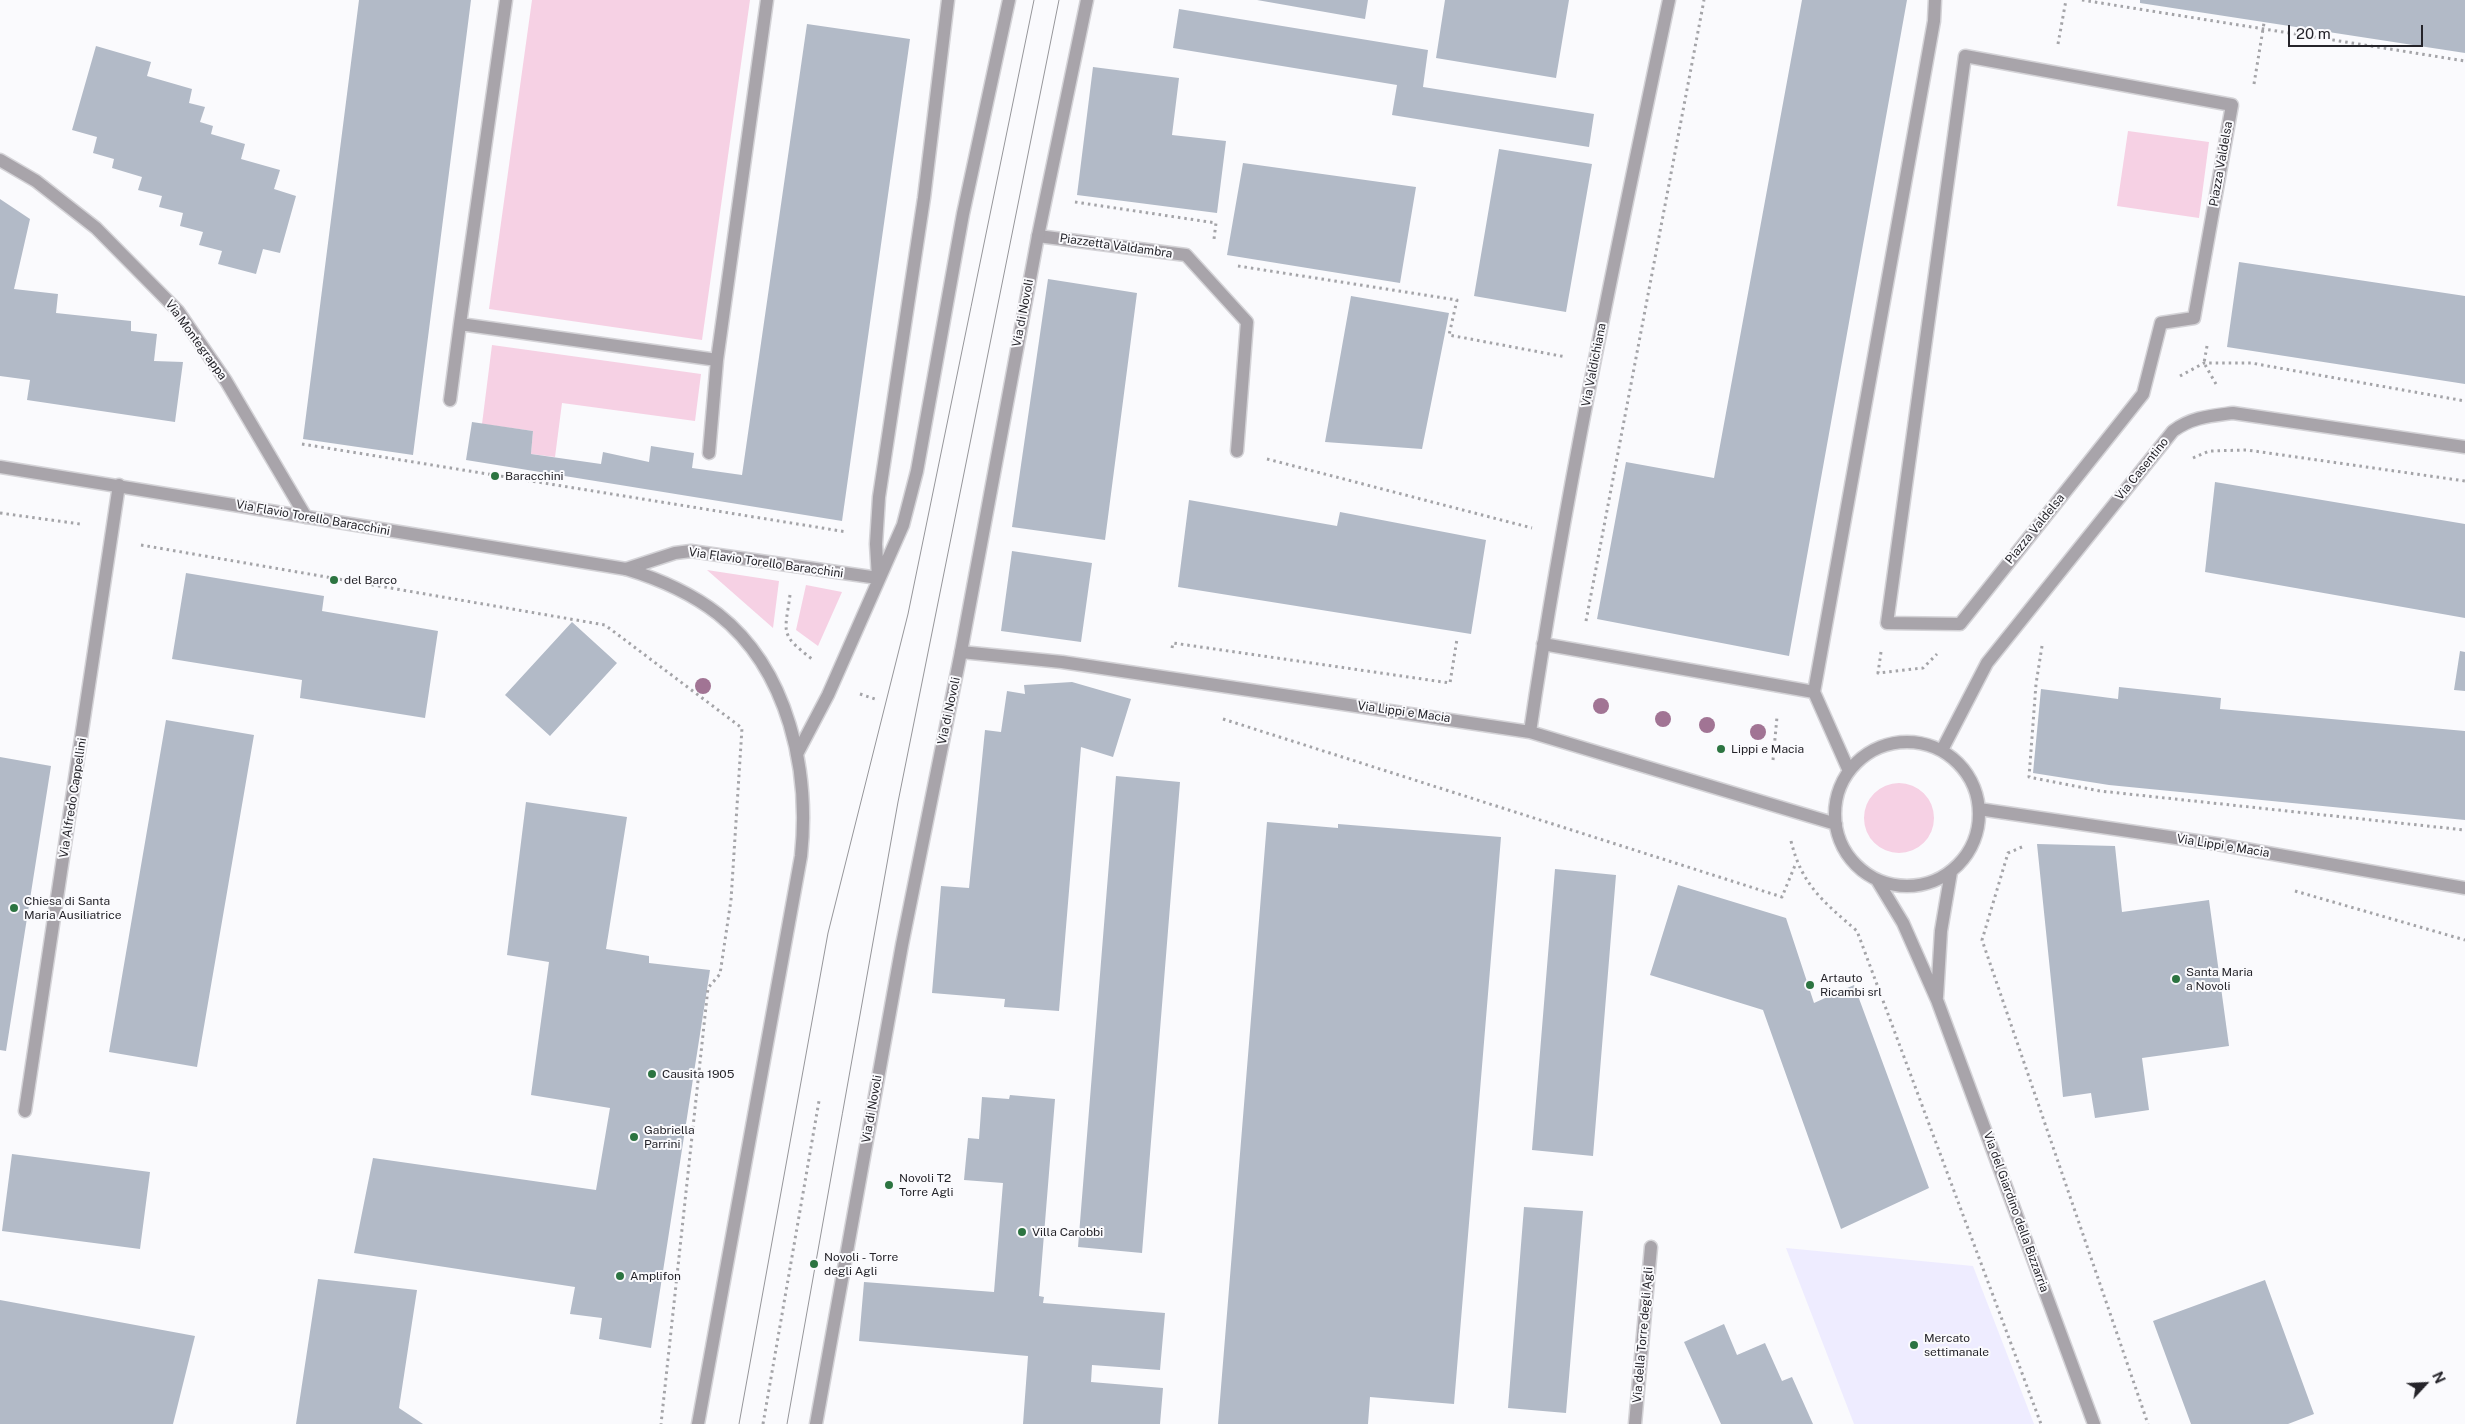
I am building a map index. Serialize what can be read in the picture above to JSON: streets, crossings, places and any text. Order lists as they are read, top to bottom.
{
  "streets": {
    "street": [
      "Piazza Valdelsa",
      "Piazzetta Valdambra",
      "Via di Novoli",
      "Via Montegrappa",
      "Via Valdichiana",
      "Via Casentino",
      "Via Flavio Torello Baracchini",
      "Via Lippi e Macia",
      "Via Alfredo Cappellini",
      "Via del Giardino della Bizzarria",
      "Via della Torre degli Agli"
    ]
  },
  "crossings": [
    ["Piazzetta Valdambra", "Via di Novoli"],
    ["Via di Novoli", "Via Lippi e Macia"],
    ["Via Montegrappa", "Via Flavio Torello Baracchini"],
    ["Via Valdichiana", "Via Lippi e Macia"],
    ["Via Casentino", "Via Lippi e Macia"],
    ["Via Casentino", "Via del Giardino della Bizzarria"],
    ["Via Flavio Torello Baracchini", "Via Alfredo Cappellini"],
    ["Via Lippi e Macia", "Via del Giardino della Bizzarria"]
  ],
  "places": [
    "Baracchini",
    "del Barco",
    "Lippi e Macia",
    "Chiesa di Santa Maria Ausiliatrice",
    "Santa Maria a Novoli",
    "Artauto Ricambi srl",
    "Causita 1905",
    "Gabriella Parrini",
    "Novoli T2 Torre Agli",
    "Villa Carobbi",
    "Novoli - Torre degli Agli",
    "Amplifon",
    "Mercato settimanale"
  ],
  "scale_bar": "20 m",
  "north": "top right"
}
